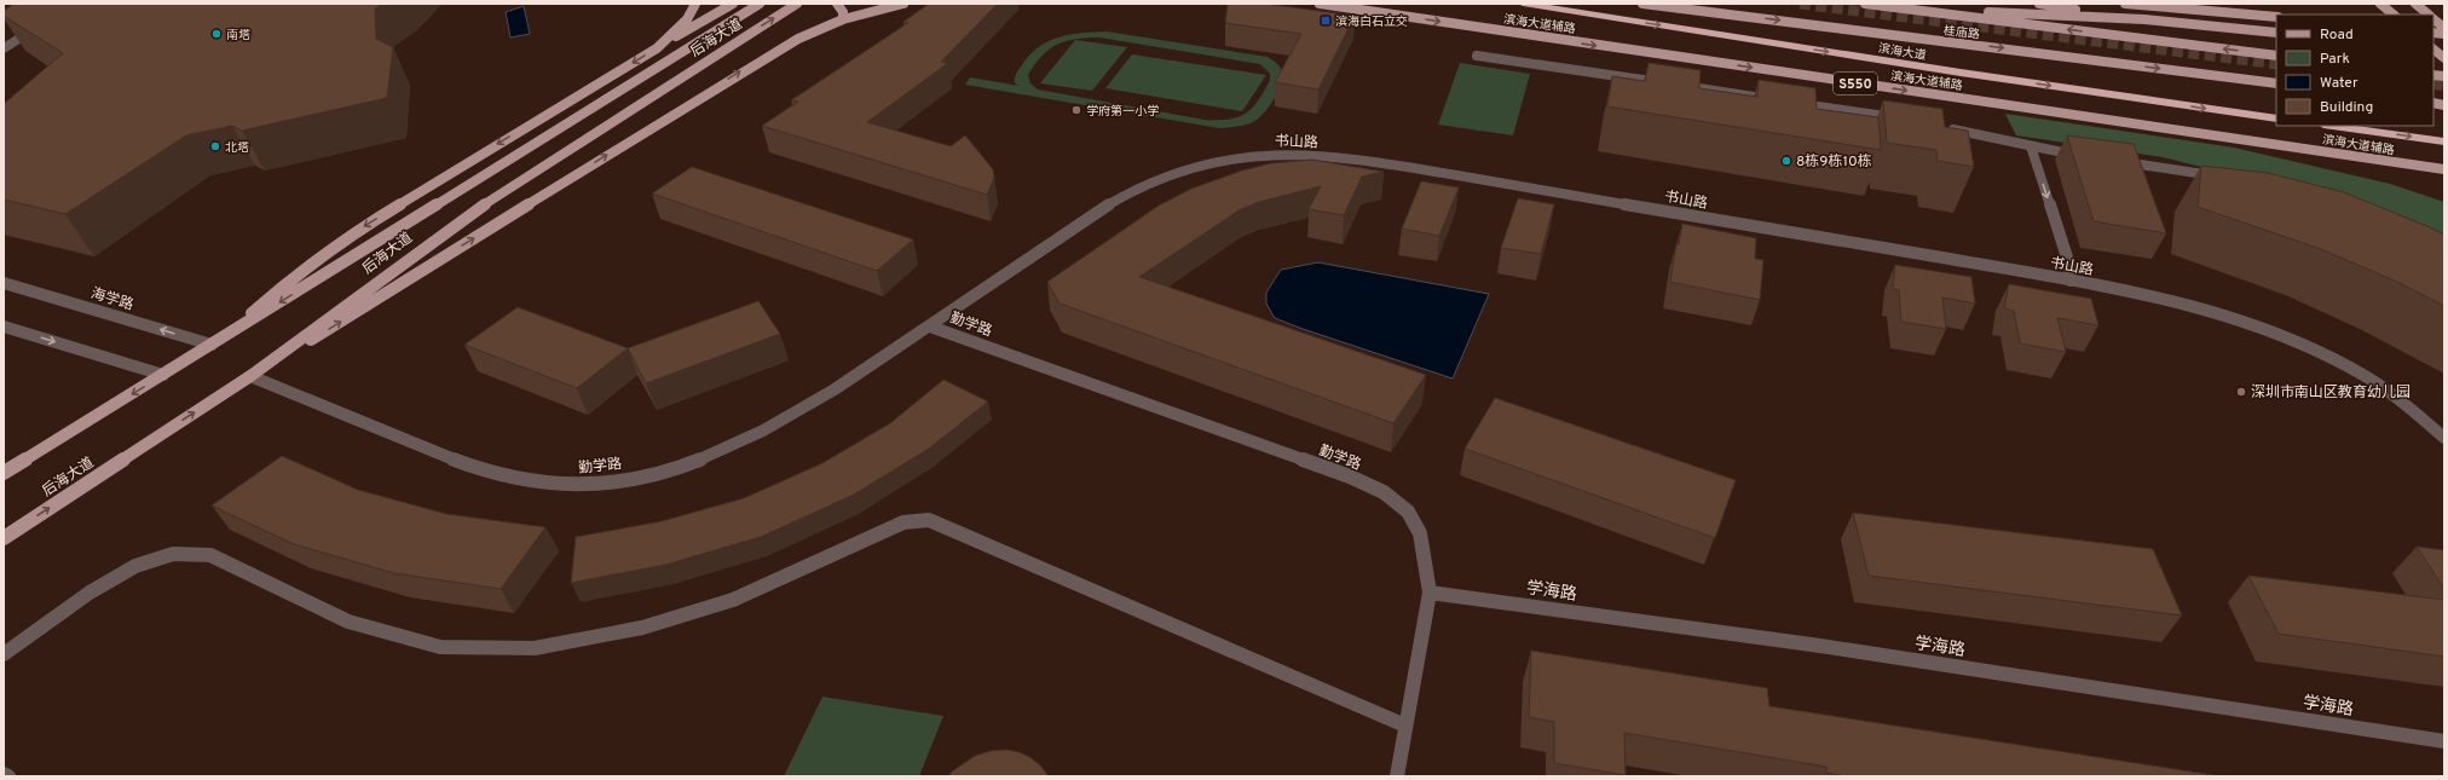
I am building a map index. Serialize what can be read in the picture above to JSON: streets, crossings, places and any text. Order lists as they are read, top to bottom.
{
  "streets": {
    "highway": ["滨海大道", "S550"],
    "main road": ["滨海大道辅路", "桂庙路", "后海大道"],
    "street": [
      "书山路",
      "海学路",
      "勤学路",
      "学海路"
    ]
  },
  "crossings": [
    ["后海大道", "海学路"],
    ["后海大道", "勤学路"],
    ["书山路", "勤学路"],
    ["勤学路", "学海路"]
  ],
  "one_way": ["滨海大道"],
  "places": {
    "transit": ["滨海白石立交"],
    "other": [
      "南塔",
      "学府第一小学",
      "北塔",
      "8栋9栋10栋",
      "深圳市南山区教育幼儿园"
    ]
  },
  "legend": [
    "Road",
    "Park",
    "Water",
    "Building"
  ]
}
